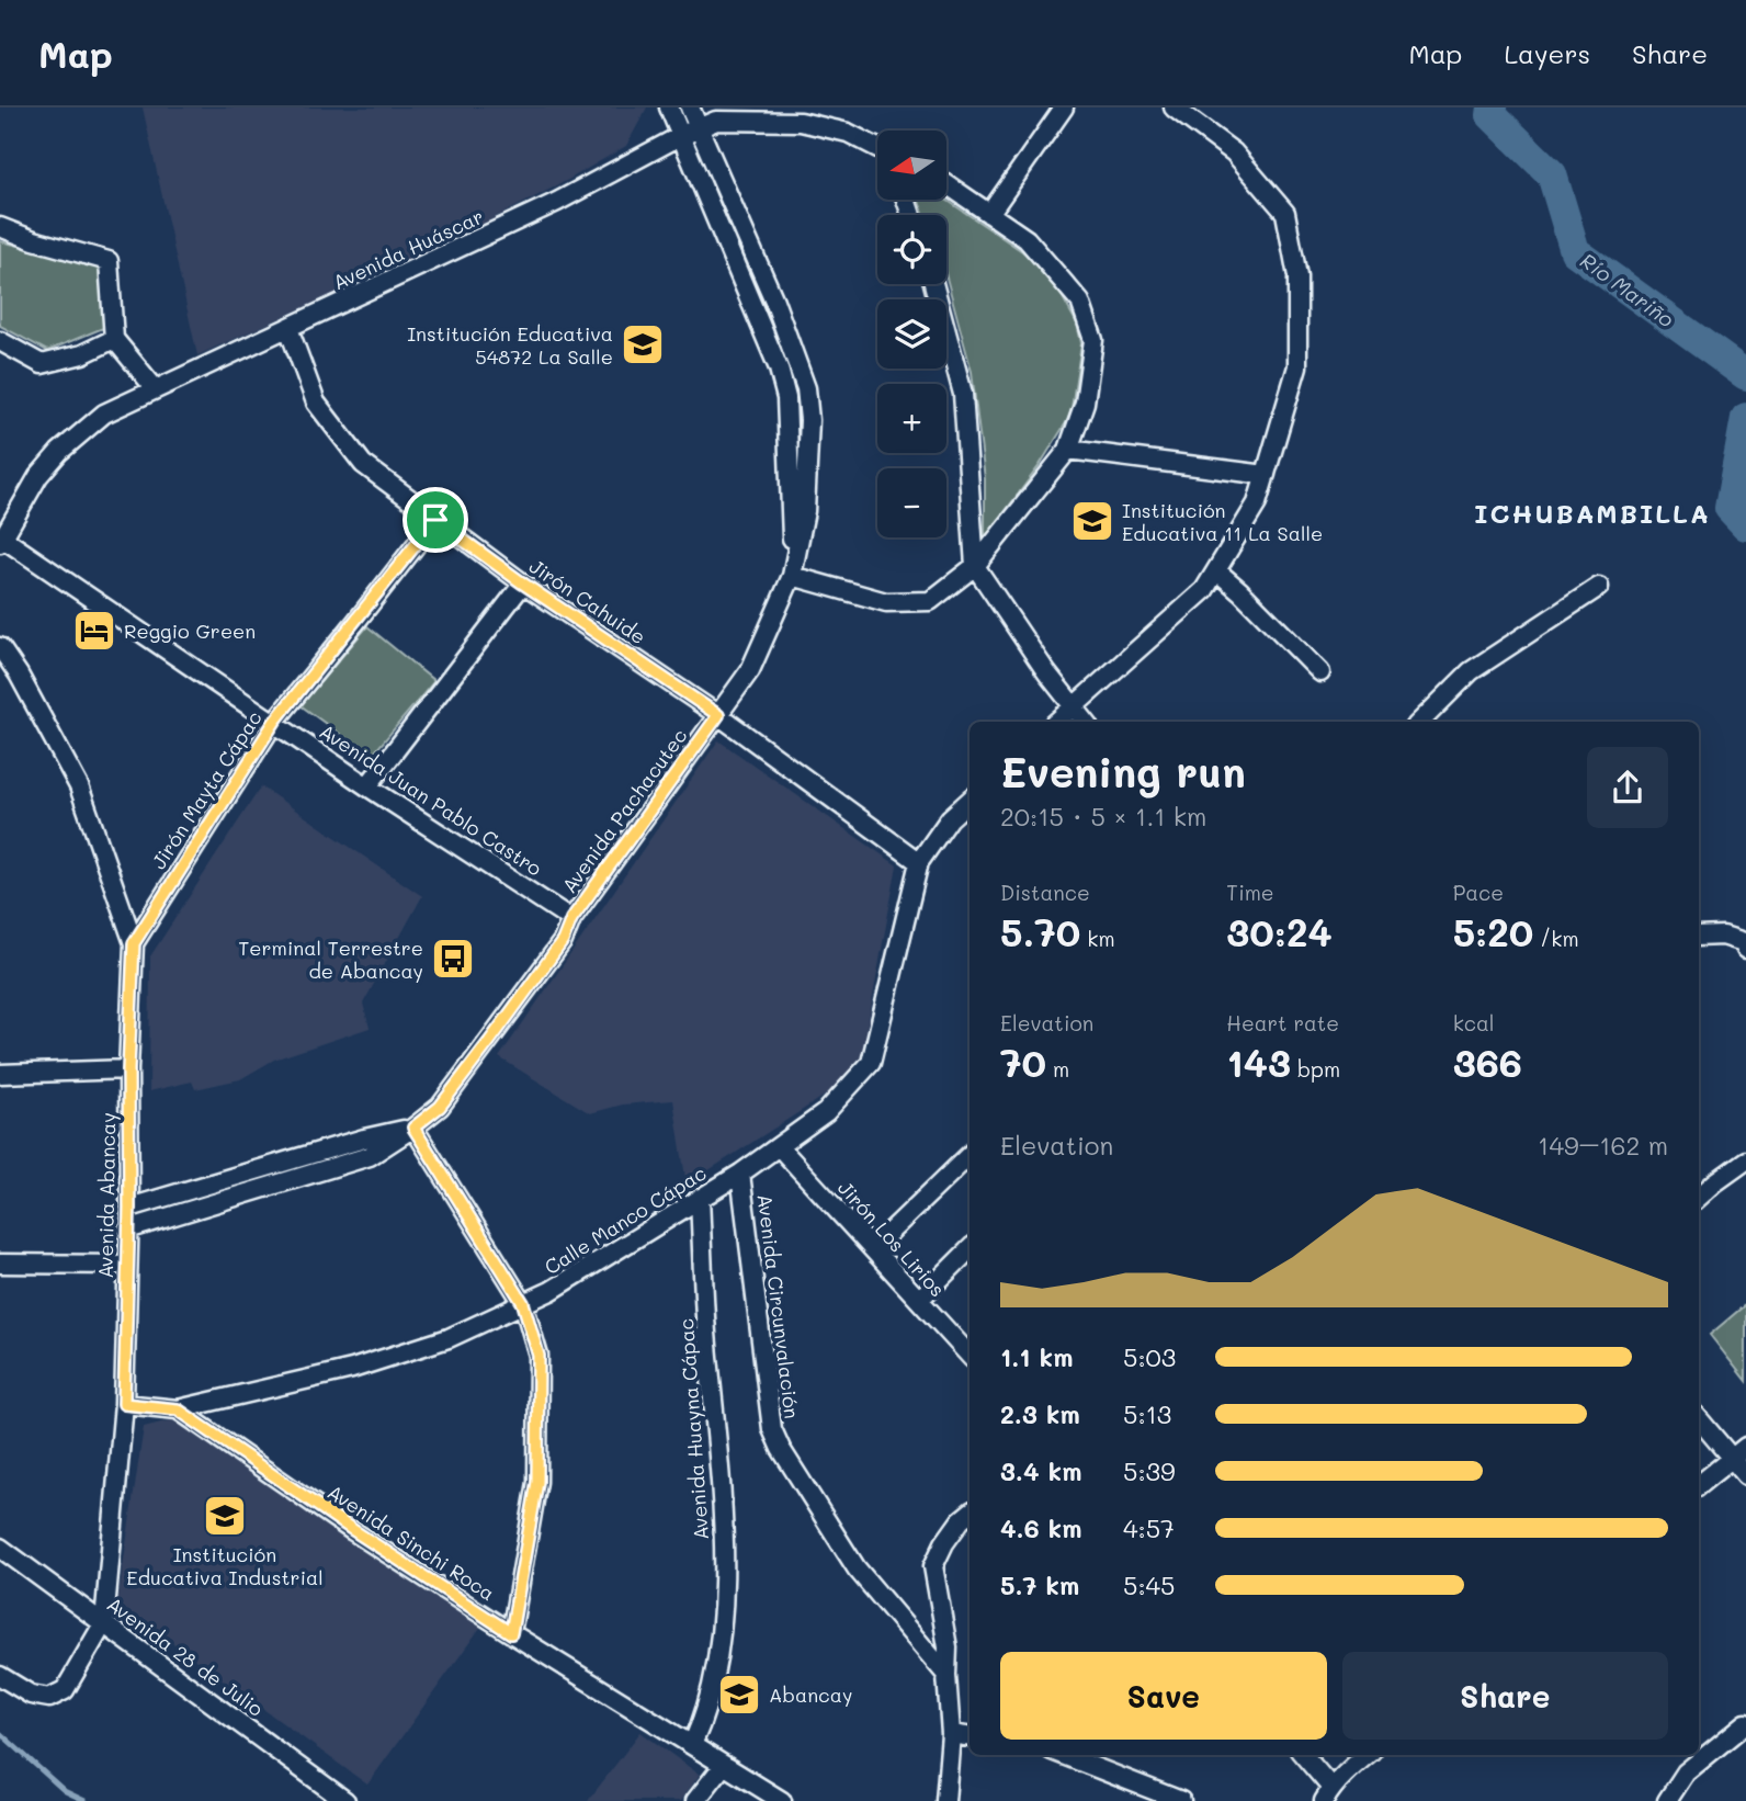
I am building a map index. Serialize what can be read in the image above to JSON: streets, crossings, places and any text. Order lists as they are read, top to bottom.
{
  "streets": {
    "street": [
      "Avenida Huáscar",
      "Jirón Cahuide",
      "Jirón Mayta Cápac",
      "Avenida Juan Pablo Castro",
      "Avenida Pachacutec",
      "Avenida Abancay",
      "Calle Manco Cápac",
      "Jirón Los Lirios",
      "Avenida Circunvalación",
      "Avenida Huayna Cápac",
      "Avenida Sinchi Roca",
      "Avenida 28 de Julio"
    ]
  },
  "crossings": [
    ["Avenida Huáscar", "Jirón Cahuide"],
    ["Avenida Huáscar", "Avenida Juan Pablo Castro"],
    ["Avenida Huáscar", "Avenida Pachacutec"],
    ["Jirón Cahuide", "Jirón Mayta Cápac"],
    ["Jirón Cahuide", "Avenida Pachacutec"],
    ["Jirón Cahuide", "Calle Manco Cápac"],
    ["Jirón Mayta Cápac", "Avenida Juan Pablo Castro"],
    ["Jirón Mayta Cápac", "Avenida Abancay"],
    ["Avenida Juan Pablo Castro", "Avenida Pachacutec"],
    ["Avenida Pachacutec", "Avenida Abancay"],
    ["Avenida Abancay", "Calle Manco Cápac"],
    ["Avenida Abancay", "Avenida 28 de Julio"],
    ["Calle Manco Cápac", "Jirón Los Lirios"],
    ["Calle Manco Cápac", "Avenida Circunvalación"],
    ["Calle Manco Cápac", "Avenida Huayna Cápac"],
    ["Calle Manco Cápac", "Avenida Sinchi Roca"],
    ["Avenida Huayna Cápac", "Avenida Sinchi Roca"]
  ],
  "districts": ["ICHUBAMBILLA"],
  "water": ["Río Mariño"],
  "places": {
    "school or university": [
      "Institución Educativa 54872 La Salle",
      "Institución Educativa 11 La Salle",
      "Institución Educativa Industrial",
      "Abancay"
    ],
    "hotel": ["Reggio Green"],
    "bus stop": ["Terminal Terrestre de Abancay"]
  },
  "north": "left",
  "page": {
    "header": "Map",
    "nav": ["Map", "Layers", "Share"],
    "map_buttons": ["+", "−"],
    "heading": ["Evening run", "20:15 · 5 × 1.1 km"],
    "stats": [
      ["Distance", "5.70 km"],
      ["Time", "30:24"],
      ["Pace", "5:20 /km"],
      ["Elevation", "70 m"],
      ["Heart rate", "143 bpm"],
      ["kcal", "366"]
    ],
    "chart": ["Elevation", "149–162 m"],
    "list": [
      {
        "name": "1.1 km",
        "note": "5:03"
      },
      {
        "name": "2.3 km",
        "note": "5:13"
      },
      {
        "name": "3.4 km",
        "note": "5:39"
      },
      {
        "name": "4.6 km",
        "note": "4:57"
      },
      {
        "name": "5.7 km",
        "note": "5:45"
      }
    ],
    "buttons": ["Save", "Share"]
  }
}
